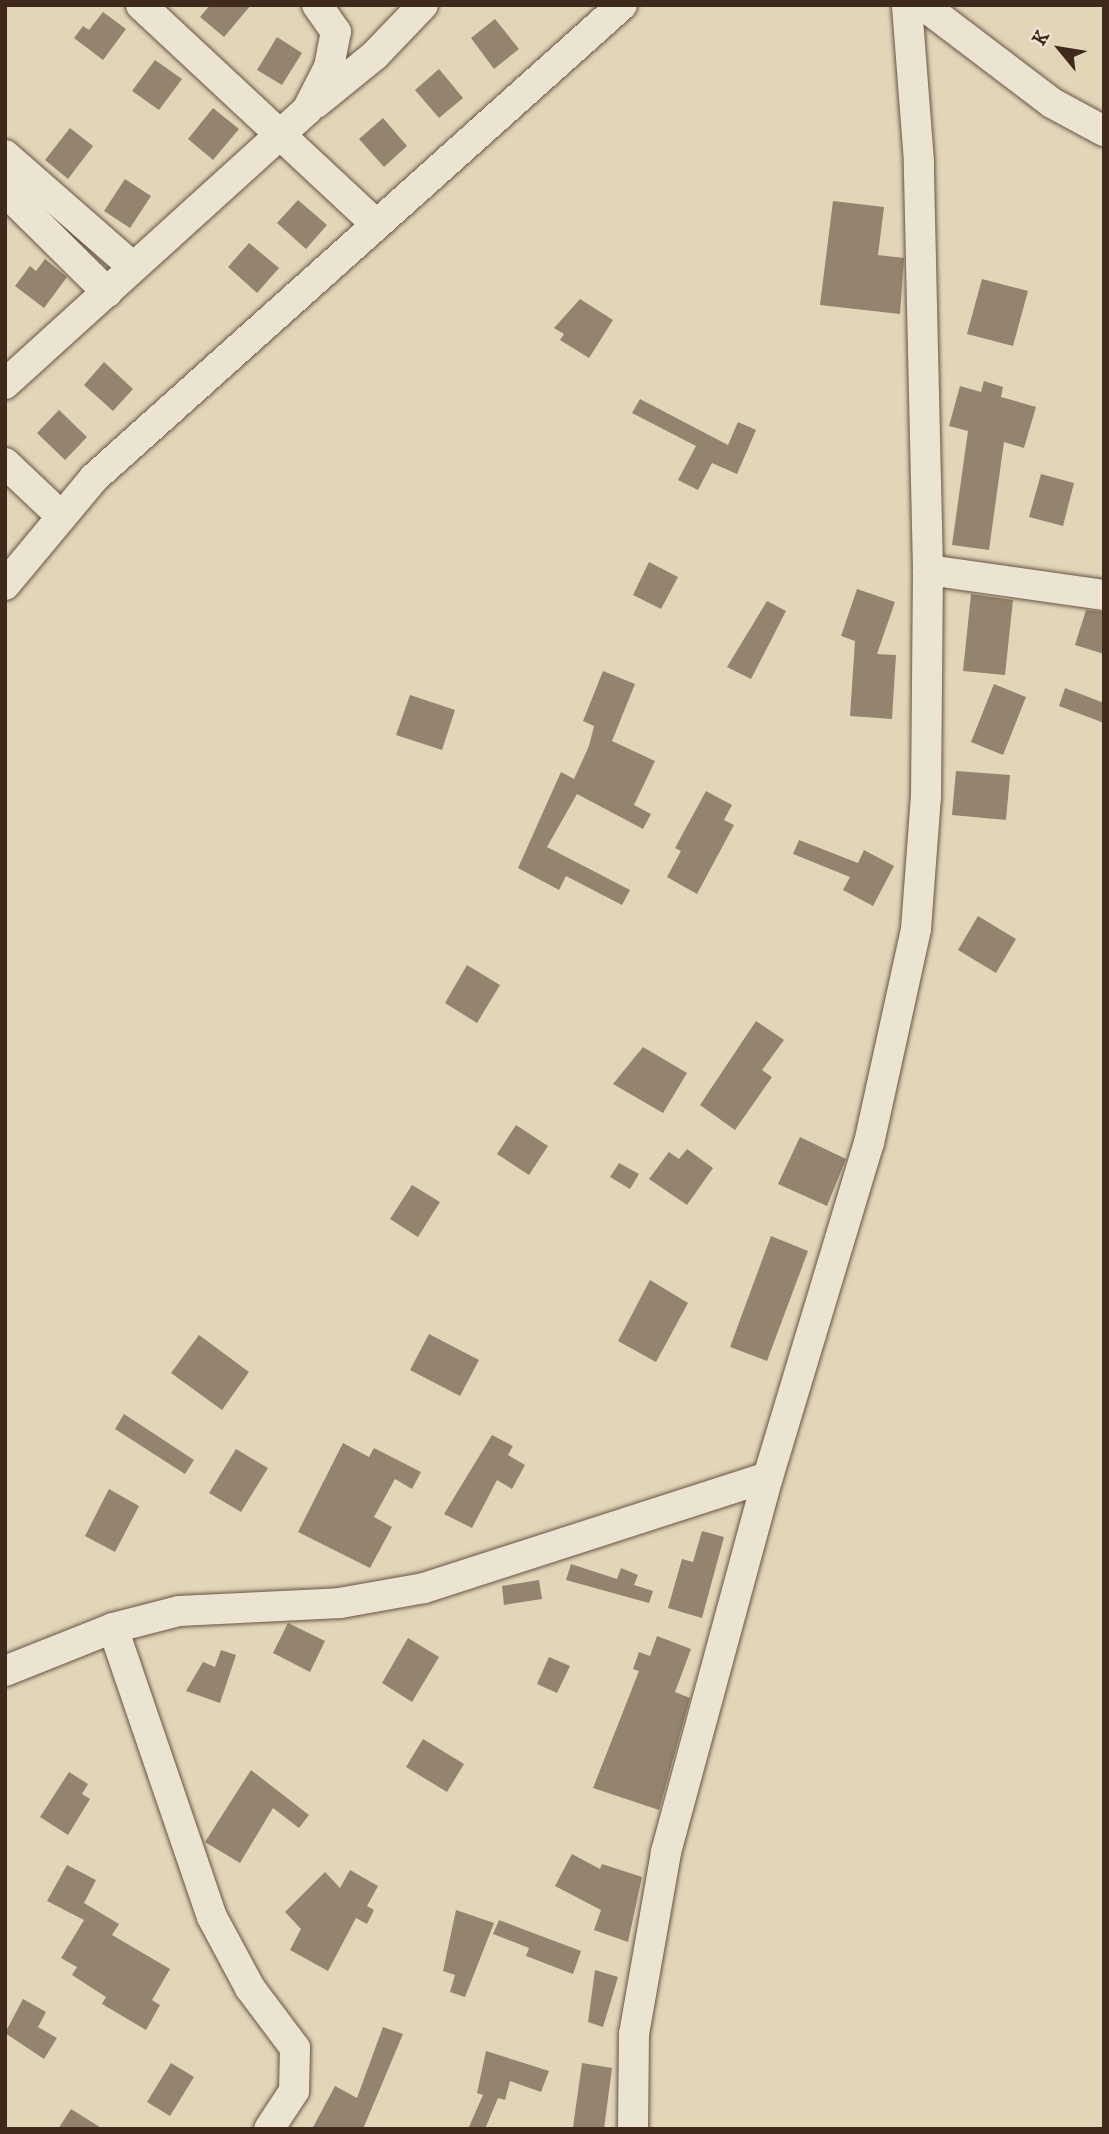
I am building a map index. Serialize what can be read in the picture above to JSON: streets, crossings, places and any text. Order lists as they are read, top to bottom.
{
  "north": "top left"
}
